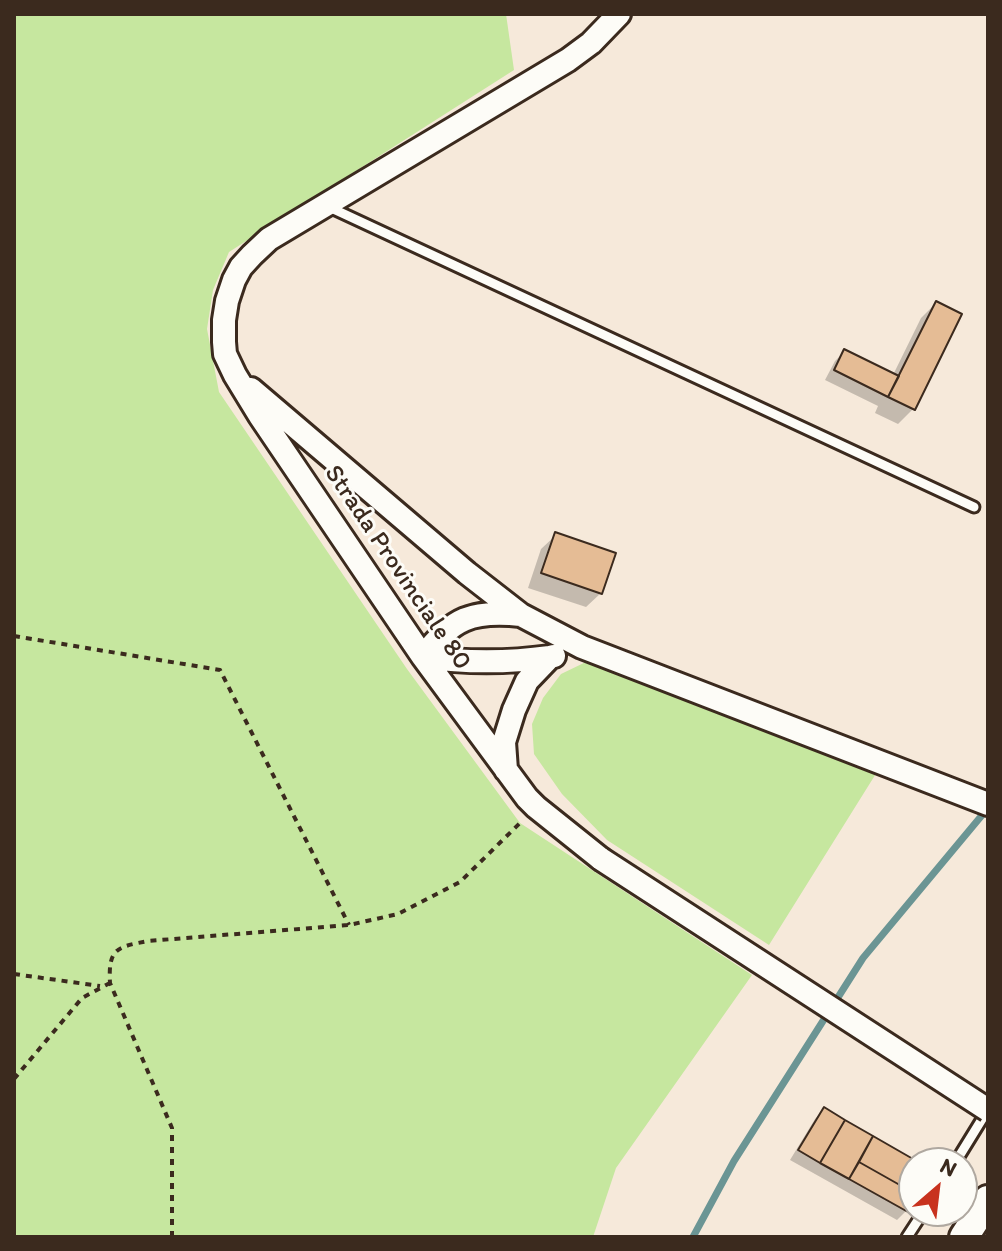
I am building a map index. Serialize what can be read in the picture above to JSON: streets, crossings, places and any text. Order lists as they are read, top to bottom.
{
  "streets": {
    "street": ["Strada Provinciale 80"]
  },
  "north": "top right"
}
